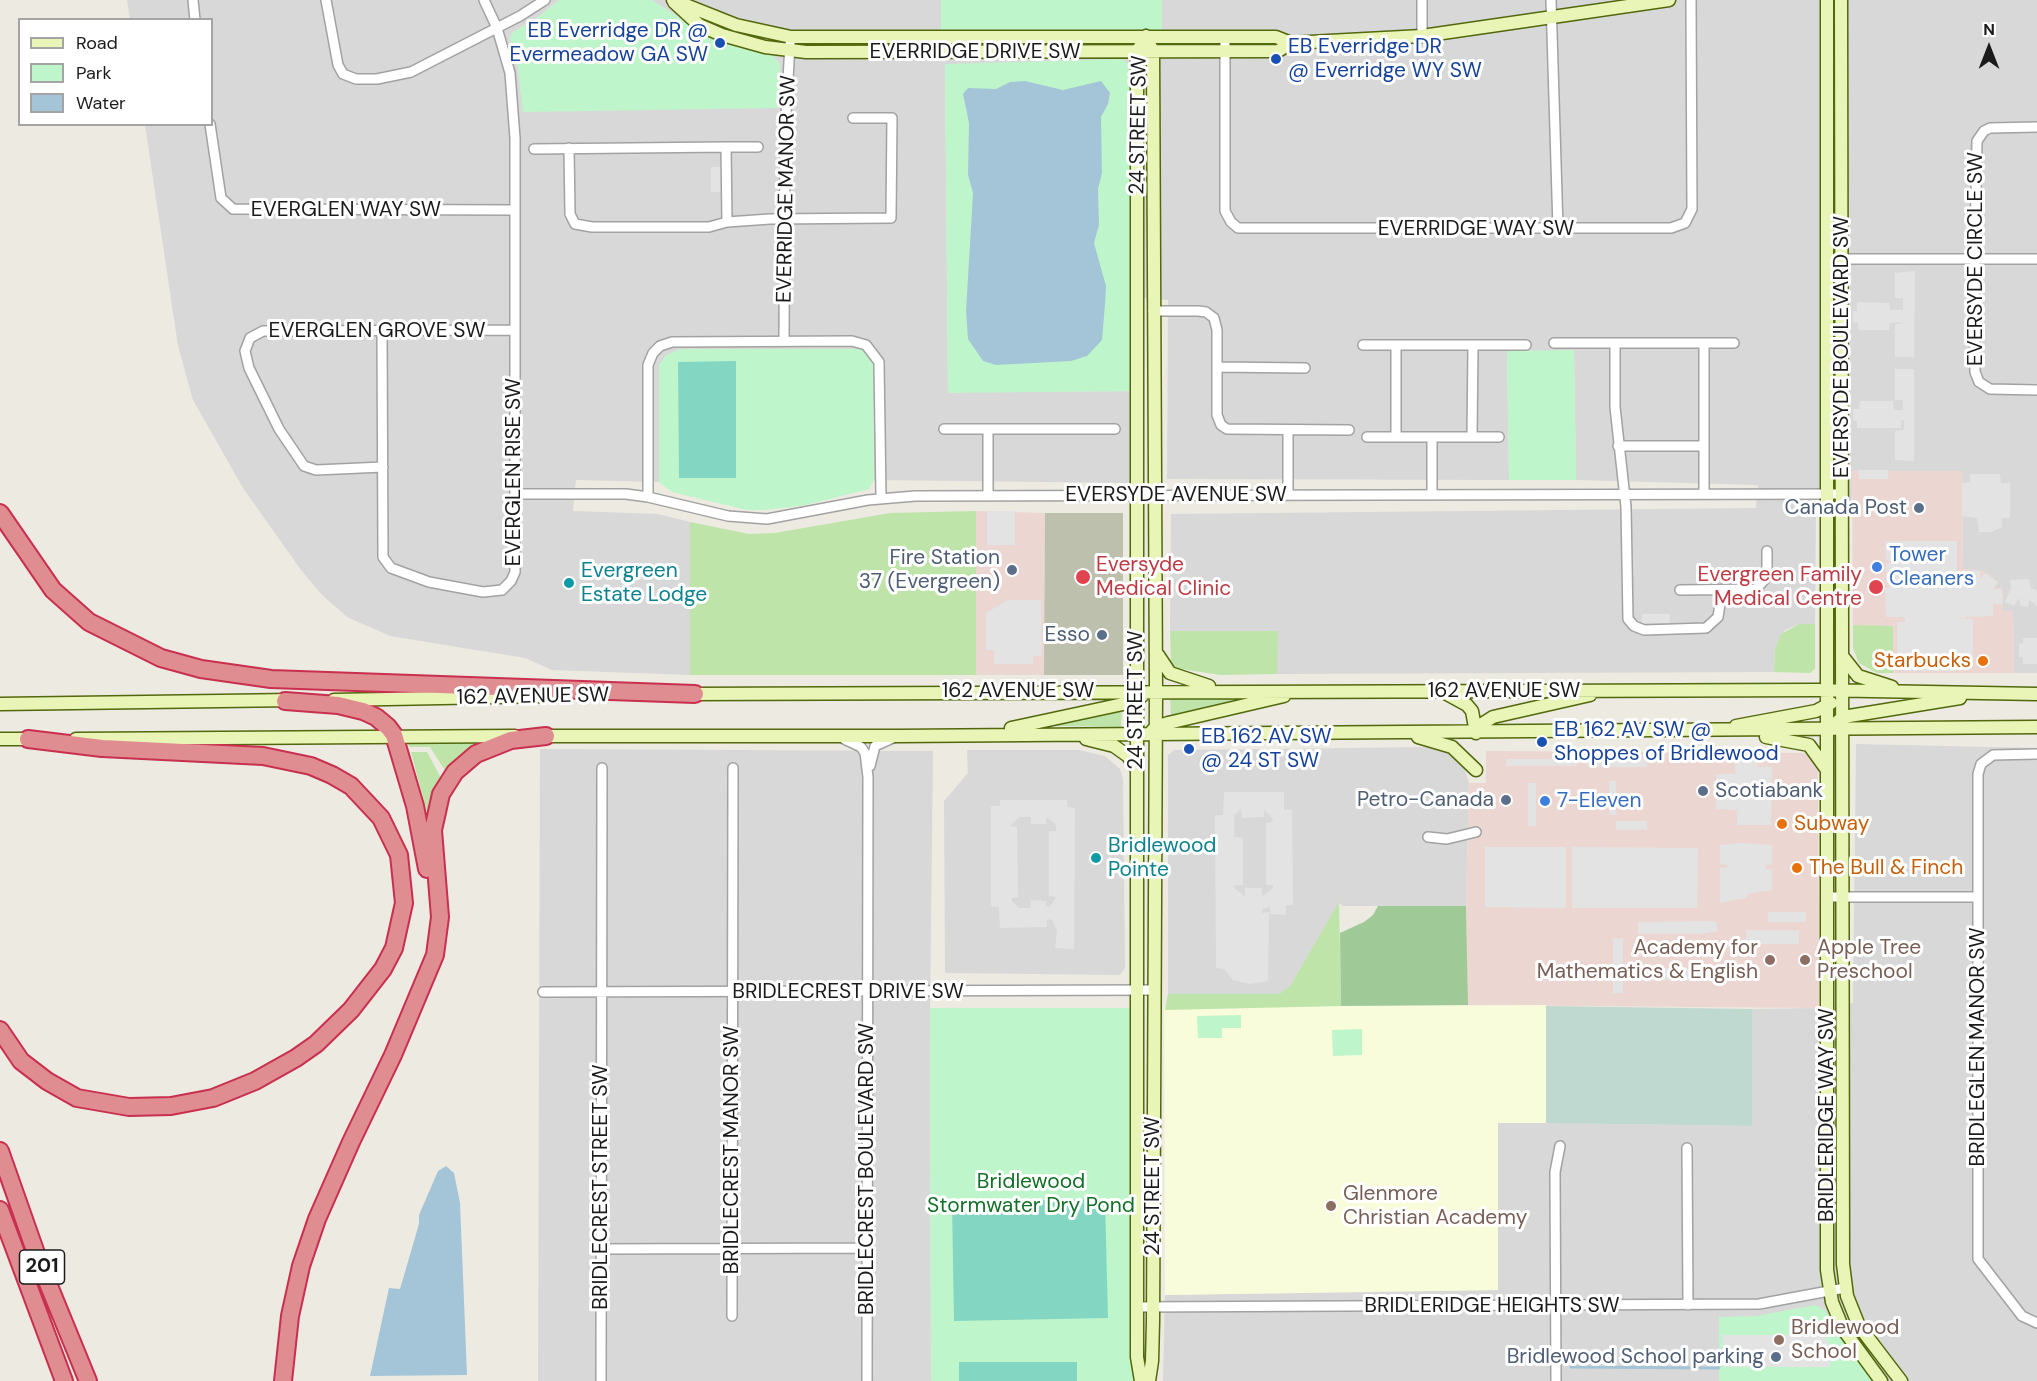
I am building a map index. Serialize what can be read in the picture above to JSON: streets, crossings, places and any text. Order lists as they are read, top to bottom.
{
  "streets": {
    "highway": ["201"],
    "street": [
      "EVERRIDGE DRIVE SW",
      "24 STREET SW",
      "EVERRIDGE MANOR SW",
      "EVERGLEN WAY SW",
      "EVERRIDGE WAY SW",
      "EVERSYDE CIRCLE SW",
      "EVERGLEN GROVE SW",
      "EVERSYDE BOULEVARD SW",
      "EVERGLEN RISE SW",
      "EVERSYDE AVENUE SW",
      "162 AVENUE SW",
      "BRIDLECREST DRIVE SW",
      "BRIDLEGLEN MANOR SW",
      "BRIDLERIDGE WAY SW",
      "BRIDLECREST MANOR SW",
      "BRIDLECREST BOULEVARD SW",
      "BRIDLECREST STREET SW",
      "BRIDLERIDGE HEIGHTS SW"
    ]
  },
  "crossings": [
    ["EVERRIDGE DRIVE SW", "24 STREET SW"],
    ["EVERRIDGE DRIVE SW", "EVERRIDGE MANOR SW"],
    ["EVERRIDGE DRIVE SW", "EVERRIDGE WAY SW"],
    ["24 STREET SW", "EVERSYDE AVENUE SW"],
    ["24 STREET SW", "162 AVENUE SW"],
    ["24 STREET SW", "BRIDLECREST DRIVE SW"],
    ["24 STREET SW", "BRIDLERIDGE HEIGHTS SW"],
    ["EVERGLEN WAY SW", "EVERGLEN RISE SW"],
    ["EVERGLEN GROVE SW", "EVERGLEN RISE SW"],
    ["EVERSYDE BOULEVARD SW", "EVERSYDE AVENUE SW"],
    ["EVERSYDE BOULEVARD SW", "162 AVENUE SW"],
    ["EVERSYDE BOULEVARD SW", "BRIDLERIDGE WAY SW"],
    ["EVERGLEN RISE SW", "EVERSYDE AVENUE SW"],
    ["162 AVENUE SW", "BRIDLERIDGE WAY SW"],
    ["BRIDLECREST DRIVE SW", "BRIDLECREST MANOR SW"],
    ["BRIDLECREST DRIVE SW", "BRIDLECREST BOULEVARD SW"],
    ["BRIDLECREST DRIVE SW", "BRIDLECREST STREET SW"],
    ["BRIDLEGLEN MANOR SW", "BRIDLERIDGE WAY SW"],
    ["BRIDLERIDGE WAY SW", "BRIDLERIDGE HEIGHTS SW"]
  ],
  "parks": ["Bridlewood Stormwater Dry Pond"],
  "places": [
    "EB Everridge DR @ Evermeadow GA SW",
    "EB Everridge DR @ Everridge WY SW",
    "Canada Post",
    "Tower Cleaners",
    "Fire Station 37 (Evergreen)",
    "Eversyde Medical Clinic",
    "Evergreen Estate Lodge",
    "Evergreen Family Medical Centre",
    "Esso",
    "Starbucks",
    "EB 162 AV SW @ Shoppes of Bridlewood",
    "EB 162 AV SW @ 24 ST SW",
    "Scotiabank",
    "Petro-Canada",
    "7-Eleven",
    "Subway",
    "Bridlewood Pointe",
    "The Bull & Finch",
    "Academy for Mathematics & English",
    "Apple Tree Preschool",
    "Glenmore Christian Academy",
    "Bridlewood School",
    "Bridlewood School parking"
  ],
  "legend": ["Road", "Park", "Water"],
  "north": "top"
}
